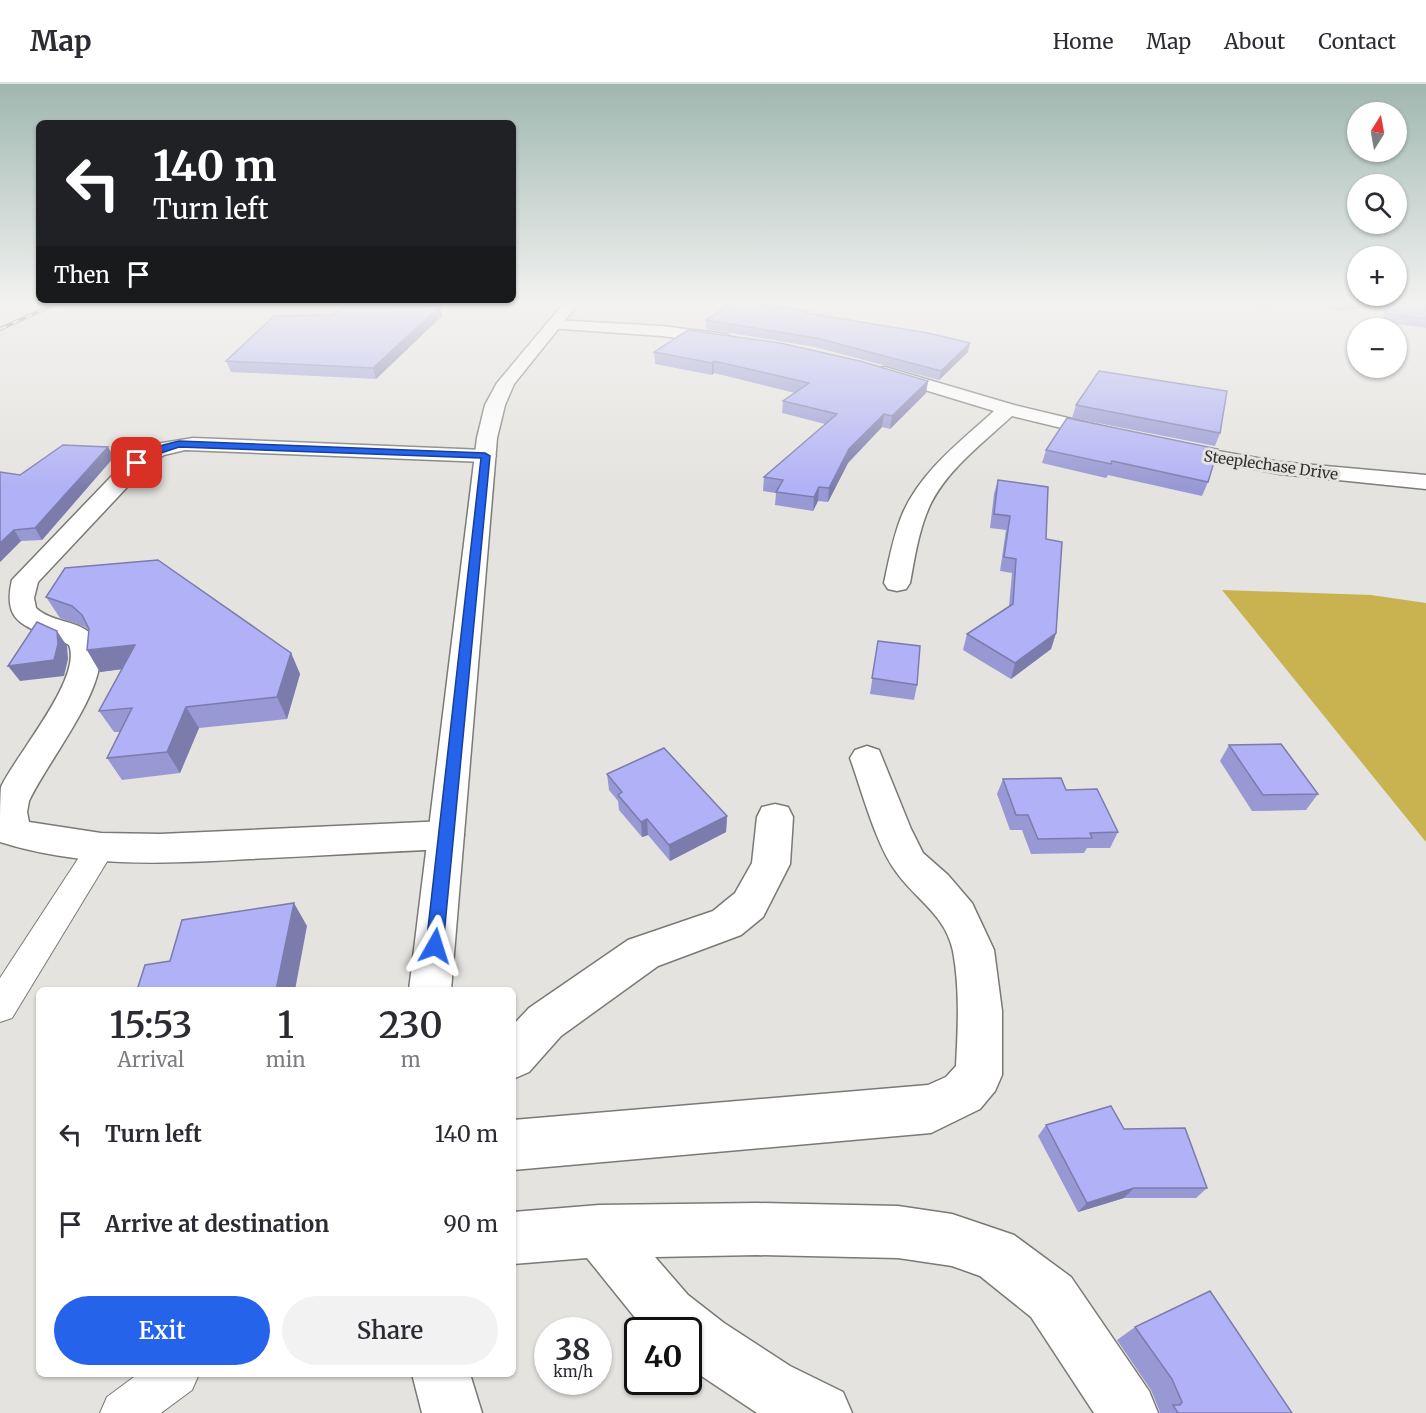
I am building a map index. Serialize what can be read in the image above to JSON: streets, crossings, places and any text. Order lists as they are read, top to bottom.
{
  "streets": {
    "street": ["Steeplechase Drive"]
  },
  "north": "top",
  "page": {
    "header": "Map",
    "nav": [
      "Home",
      "Map",
      "About",
      "Contact"
    ],
    "map_buttons": ["+", "−"],
    "turn": ["140 m", "Turn left"],
    "then": "Then",
    "eta": [
      "15:53",
      "Arrival",
      "1",
      "min",
      "230",
      "m"
    ],
    "list": [
      {
        "name": "Turn left",
        "value": "140 m"
      },
      {
        "name": "Arrive at destination",
        "value": "90 m"
      }
    ],
    "buttons": ["Exit", "Share"],
    "speed": "38 km/h",
    "limit": "40"
  }
}
